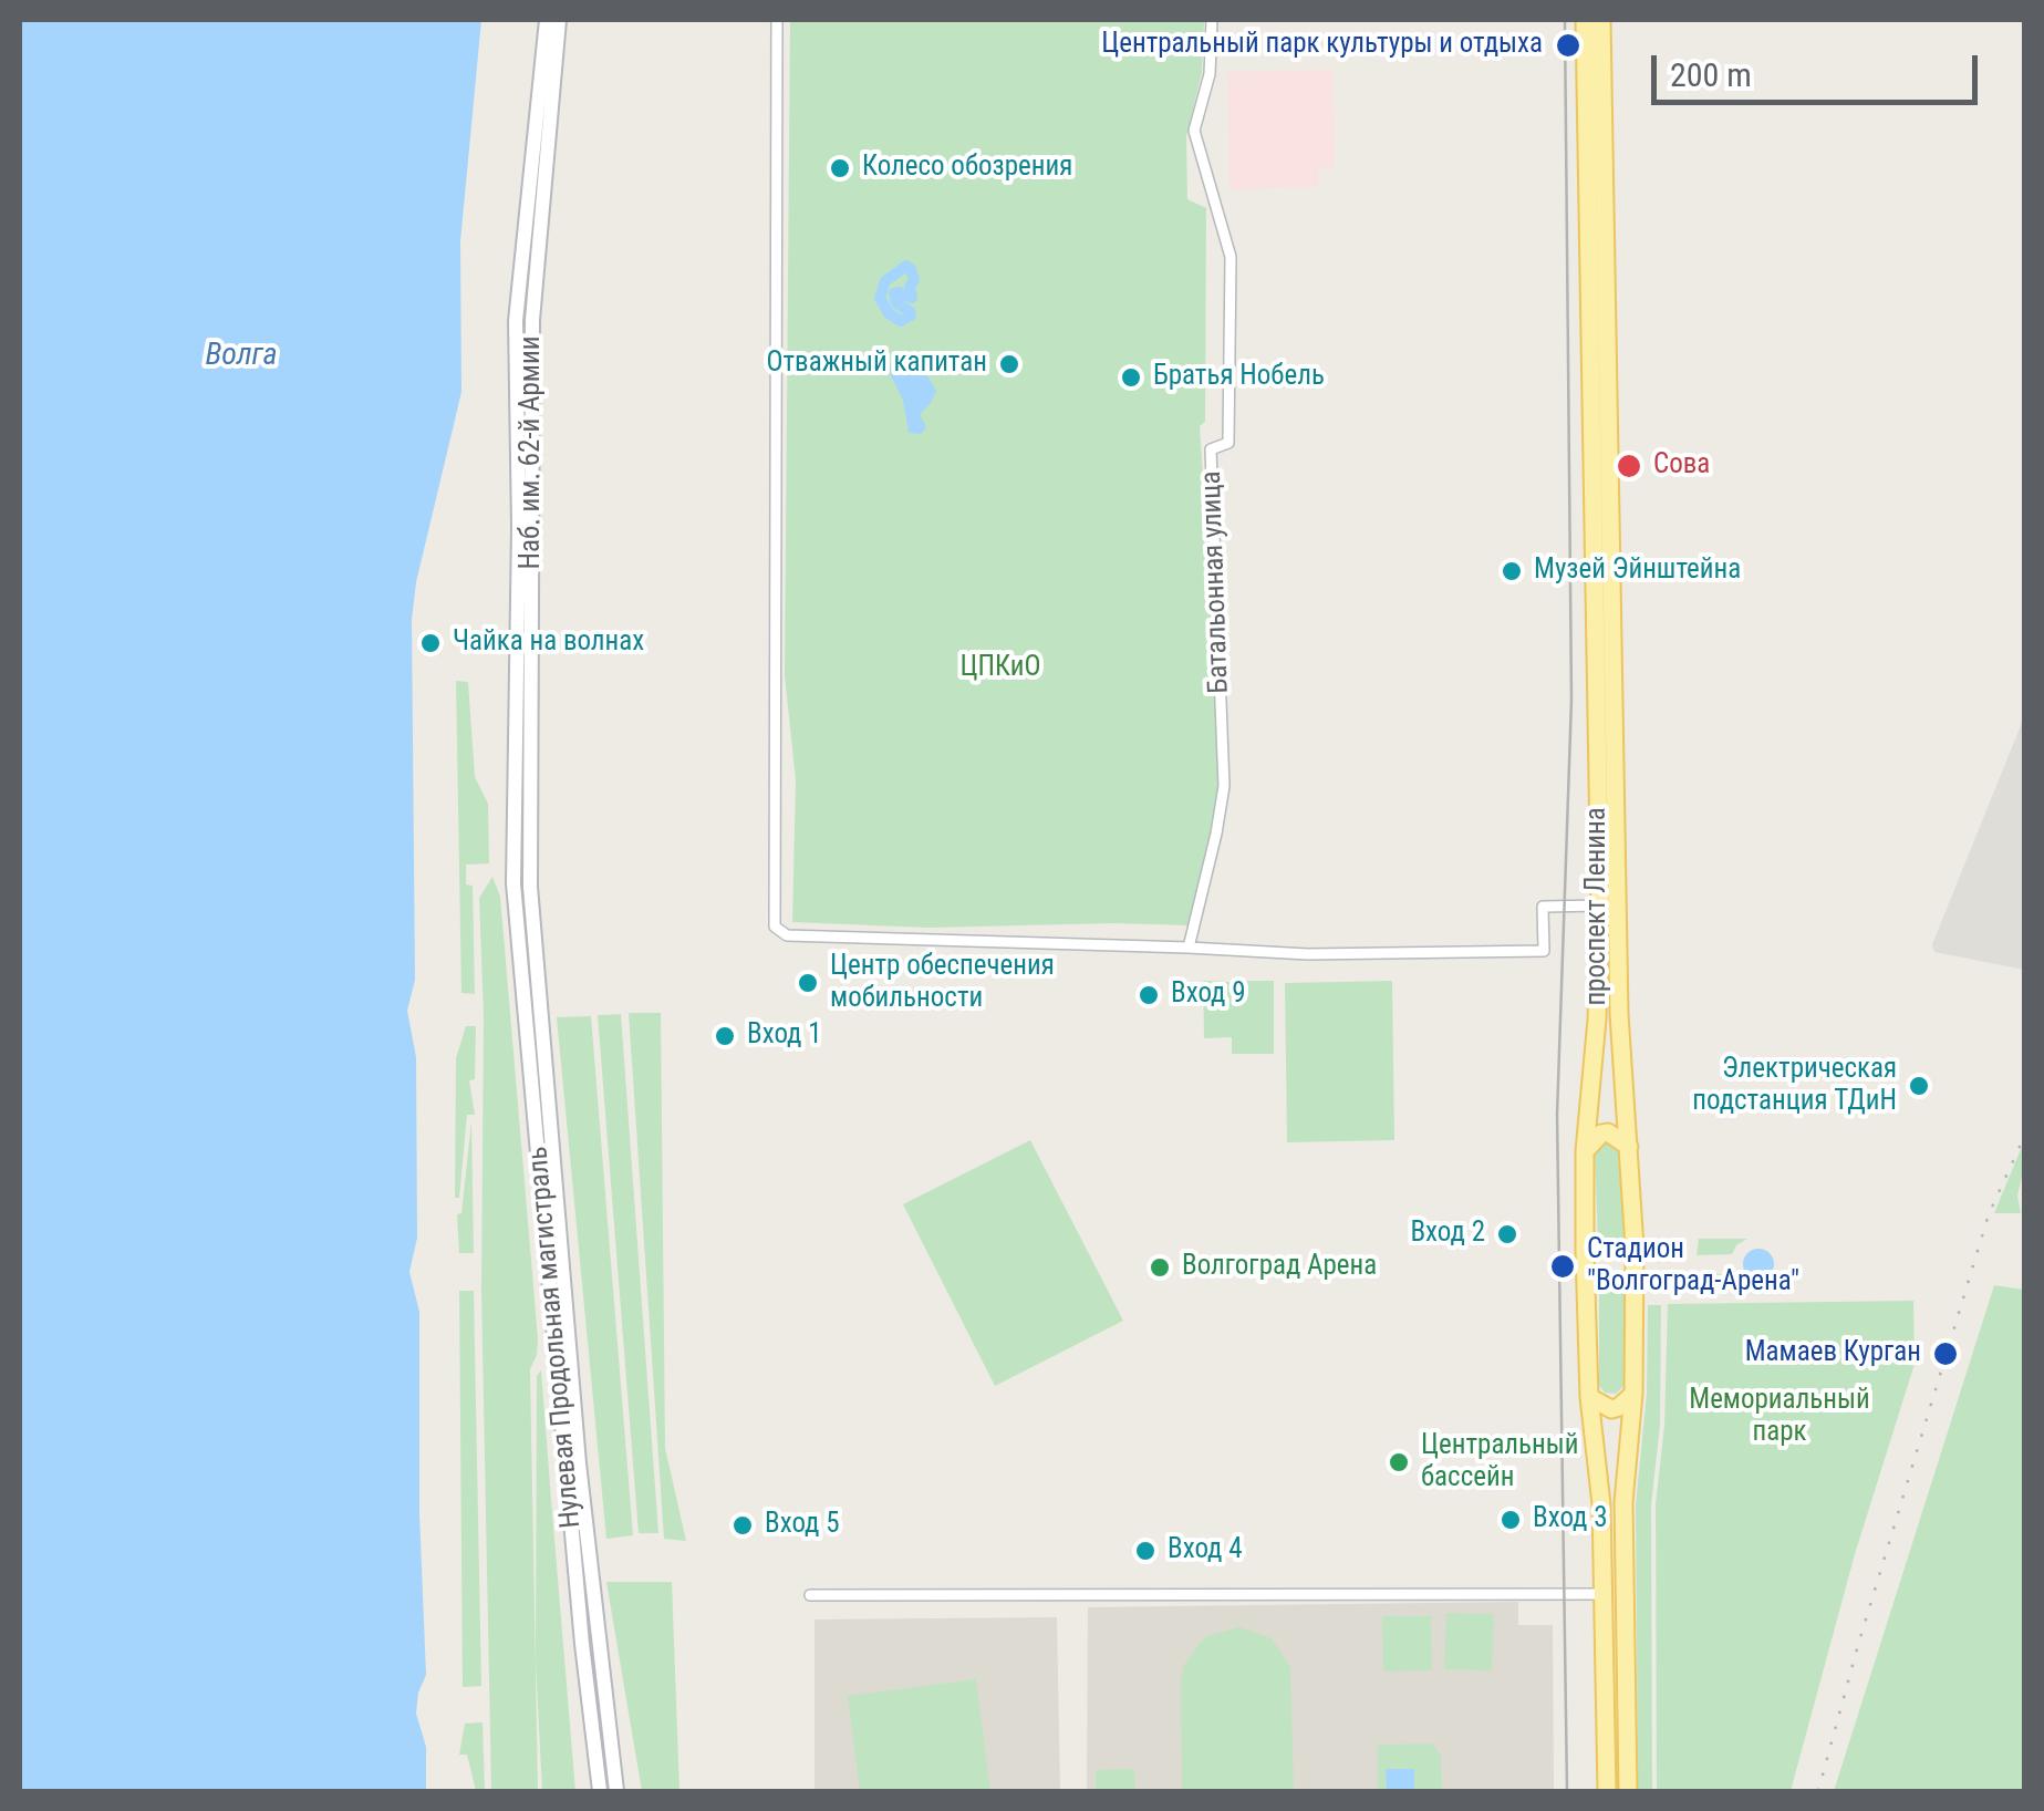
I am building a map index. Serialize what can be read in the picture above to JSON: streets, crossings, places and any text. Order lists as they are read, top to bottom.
{
  "streets": {
    "main road": ["Наб. им. 62-й Армии", "проспект Ленина", "Нулевая Продольная магистраль"],
    "street": ["Батальонная улица"]
  },
  "crossings": [
    ["Наб. им. 62-й Армии", "Нулевая Продольная магистраль"]
  ],
  "water": ["Волга"],
  "parks": ["ЦПКиО", "Мемориальный парк"],
  "places": [
    "Центральный парк культуры и отдыха",
    "Колесо обозрения",
    "Отважный капитан",
    "Братья Нобель",
    "Сова",
    "Музей Эйнштейна",
    "Чайка на волнах",
    "Центр обеспечения мобильности",
    "Вход 9",
    "Вход 1",
    "Электрическая подстанция ТДиН",
    "Вход 2",
    "Стадион \"Волгоград-Арена\"",
    "Волгоград Арена",
    "Мамаев Курган",
    "Центральный бассейн",
    "Вход 3",
    "Вход 5",
    "Вход 4"
  ],
  "scale_bar": "200 m"
}
